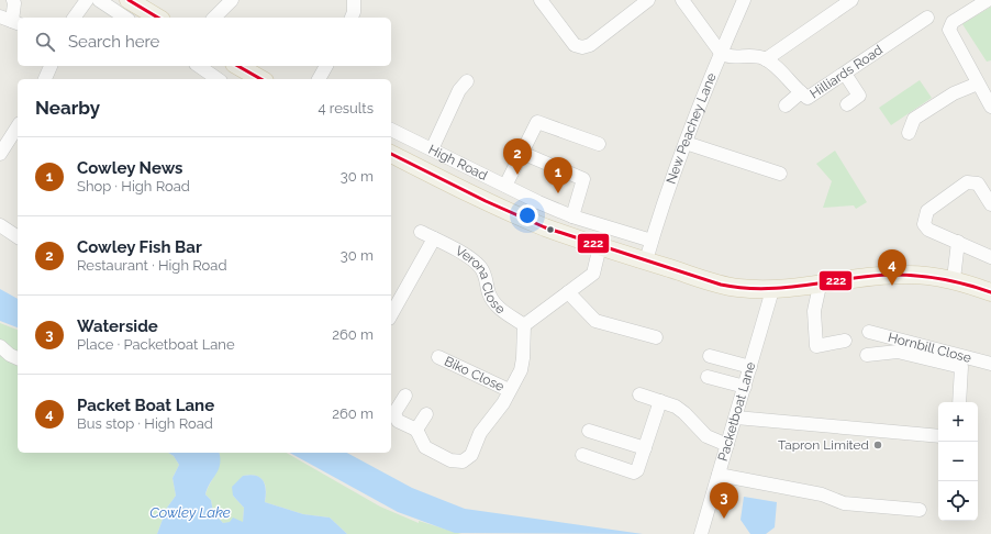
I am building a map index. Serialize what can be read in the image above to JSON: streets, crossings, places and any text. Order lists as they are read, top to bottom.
{
  "streets": {
    "main road": ["High Road"],
    "street": [
      "Hilliards Road",
      "New Peachey Lane",
      "Verona Close",
      "Hornbill Close",
      "Biko Close",
      "Packetboat Lane"
    ]
  },
  "crossings": [
    ["New Peachey Lane", "High Road"],
    ["High Road", "Packetboat Lane"]
  ],
  "water": ["Cowley Lake"],
  "places": ["Tapron Limited"],
  "lines": ["transit line 222"],
  "page": {
    "search": "Search here",
    "heading": ["Nearby", "4 results"],
    "list": [
      {
        "mark": "1",
        "name": "Cowley News",
        "note": "Shop · High Road",
        "value": "30 m"
      },
      {
        "mark": "2",
        "name": "Cowley Fish Bar",
        "note": "Restaurant · High Road",
        "value": "30 m"
      },
      {
        "mark": "3",
        "name": "Waterside",
        "note": "Place · Packetboat Lane",
        "value": "260 m"
      },
      {
        "mark": "4",
        "name": "Packet Boat Lane",
        "note": "Bus stop · High Road",
        "value": "260 m"
      }
    ],
    "pins": [
      "2",
      "1",
      "4",
      "3"
    ],
    "map_buttons": ["+", "−"]
  }
}
